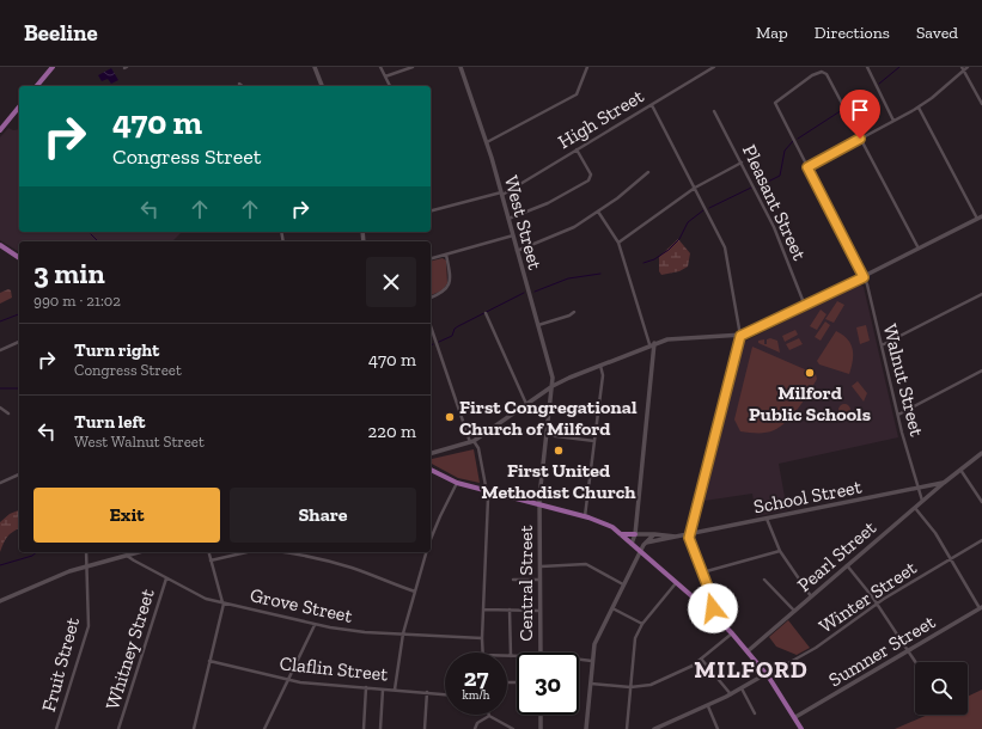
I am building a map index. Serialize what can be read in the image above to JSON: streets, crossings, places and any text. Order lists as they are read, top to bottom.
{
  "streets": {
    "main road": [
      "West Street",
      "School Street",
      "Pearl Street",
      "Central Street",
      "Sumner Street"
    ],
    "street": [
      "High Street",
      "Pleasant Street",
      "Walnut Street",
      "Winter Street",
      "Grove Street",
      "Whitney Street",
      "Fruit Street",
      "Claflin Street"
    ]
  },
  "crossings": [
    ["High Street", "West Street"],
    ["West Street", "Central Street"],
    ["Walnut Street", "School Street"],
    ["Walnut Street", "Pearl Street"],
    ["School Street", "Pearl Street"],
    ["Grove Street", "Whitney Street"]
  ],
  "districts": ["MILFORD"],
  "places": ["Milford Public Schools", "First Congregational Church of Milford", "First United Methodist Church"],
  "page": {
    "header": "Beeline",
    "nav": ["Map", "Directions", "Saved"],
    "turn": ["470 m", "Congress Street"],
    "heading": ["3 min", "990 m · 21:02"],
    "list": [
      {
        "name": "Turn right",
        "note": "Congress Street",
        "value": "470 m"
      },
      {
        "name": "Turn left",
        "note": "West Walnut Street",
        "value": "220 m"
      }
    ],
    "buttons": ["Exit", "Share"],
    "speed": "27 km/h",
    "limit": "30"
  }
}
